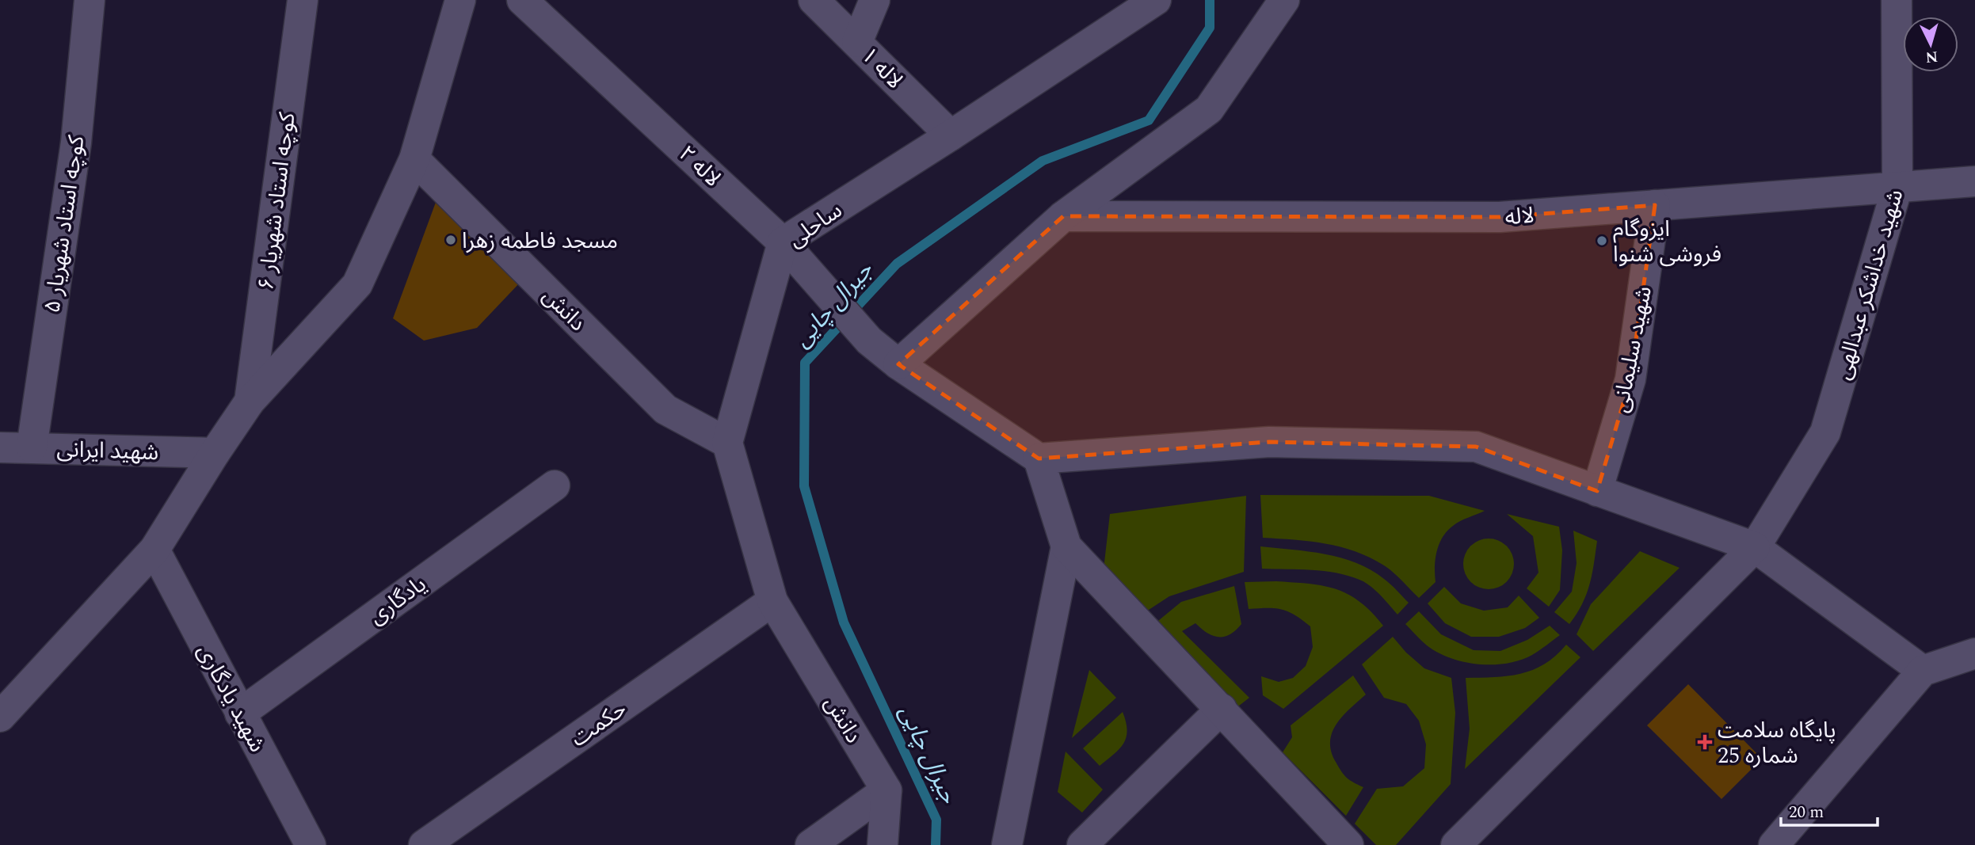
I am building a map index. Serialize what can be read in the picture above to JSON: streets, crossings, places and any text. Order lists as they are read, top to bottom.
{
  "streets": {
    "street": [
      "لاله ۱",
      "لاله ۲",
      "کوچه استاد شهریار ۶",
      "لاله",
      "کوچه استاد شهریار ۵",
      "ساحلی",
      "شهید خداشکر عبدالهی",
      "دانش",
      "شهید سلیمانی",
      "شهید ایرانی",
      "یادگاری",
      "شهید یادگاری",
      "حکمت"
    ]
  },
  "crossings": [
    ["لاله ۱", "ساحلی"],
    ["لاله ۲", "ساحلی"],
    ["لاله", "شهید خداشکر عبدالهی"],
    ["لاله", "شهید سلیمانی"],
    ["کوچه استاد شهریار ۵", "شهید ایرانی"],
    ["ساحلی", "دانش"],
    ["دانش", "حکمت"],
    ["یادگاری", "شهید یادگاری"]
  ],
  "water": ["جیرال چایی"],
  "places": {
    "other": ["مسجد فاطمه زهرا", "ایزوگام فروشی شنوا"],
    "health": ["پایگاه سلامت شماره 25"]
  },
  "scale_bar": "20 m",
  "north": "bottom"
}
